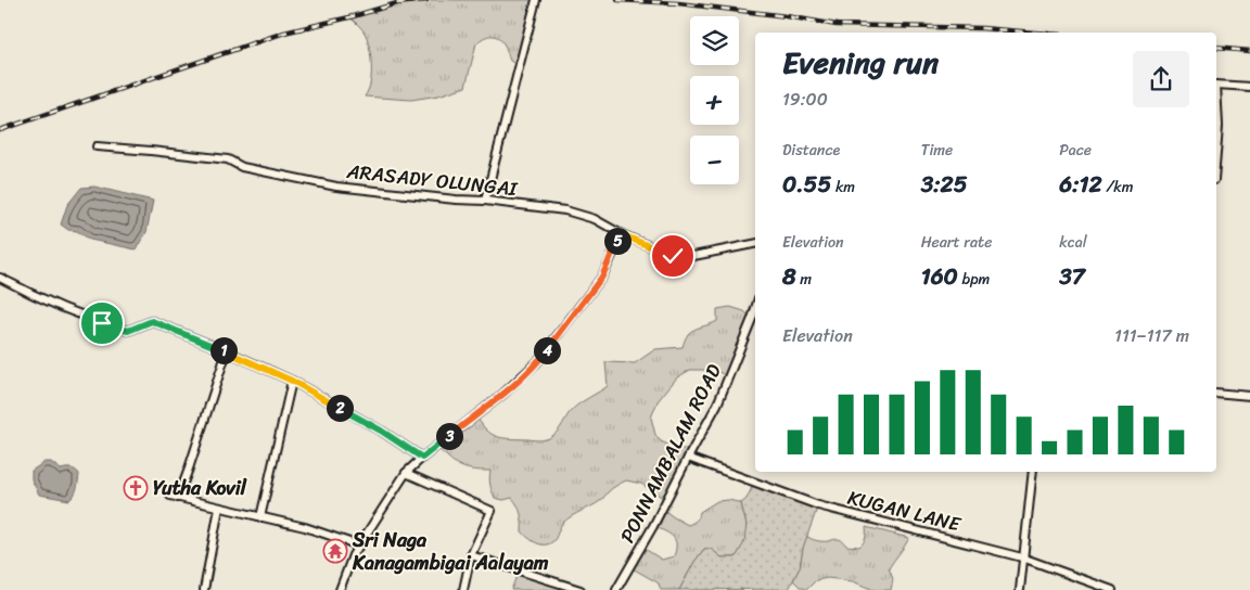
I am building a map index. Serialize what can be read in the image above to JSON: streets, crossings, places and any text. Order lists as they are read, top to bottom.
{
  "streets": {
    "street": ["ARASADY OLUNGAI", "PONNAMBALAM ROAD", "KUGAN LANE"]
  },
  "crossings": [
    ["PONNAMBALAM ROAD", "KUGAN LANE"]
  ],
  "places": {
    "church": ["Yutha Kovil"],
    "temple": ["Sri Naga Kanagambigai Aalayam"]
  },
  "page": {
    "map_buttons": ["+", "−"],
    "heading": ["Evening run", "19:00"],
    "stats": [
      ["Distance", "0.55 km"],
      ["Time", "3:25"],
      ["Pace", "6:12 /km"],
      ["Elevation", "8 m"],
      ["Heart rate", "160 bpm"],
      ["kcal", "37"]
    ],
    "pins": [
      "5",
      "1",
      "4",
      "2",
      "3"
    ],
    "chart": ["Elevation", "111–117 m"]
  }
}
